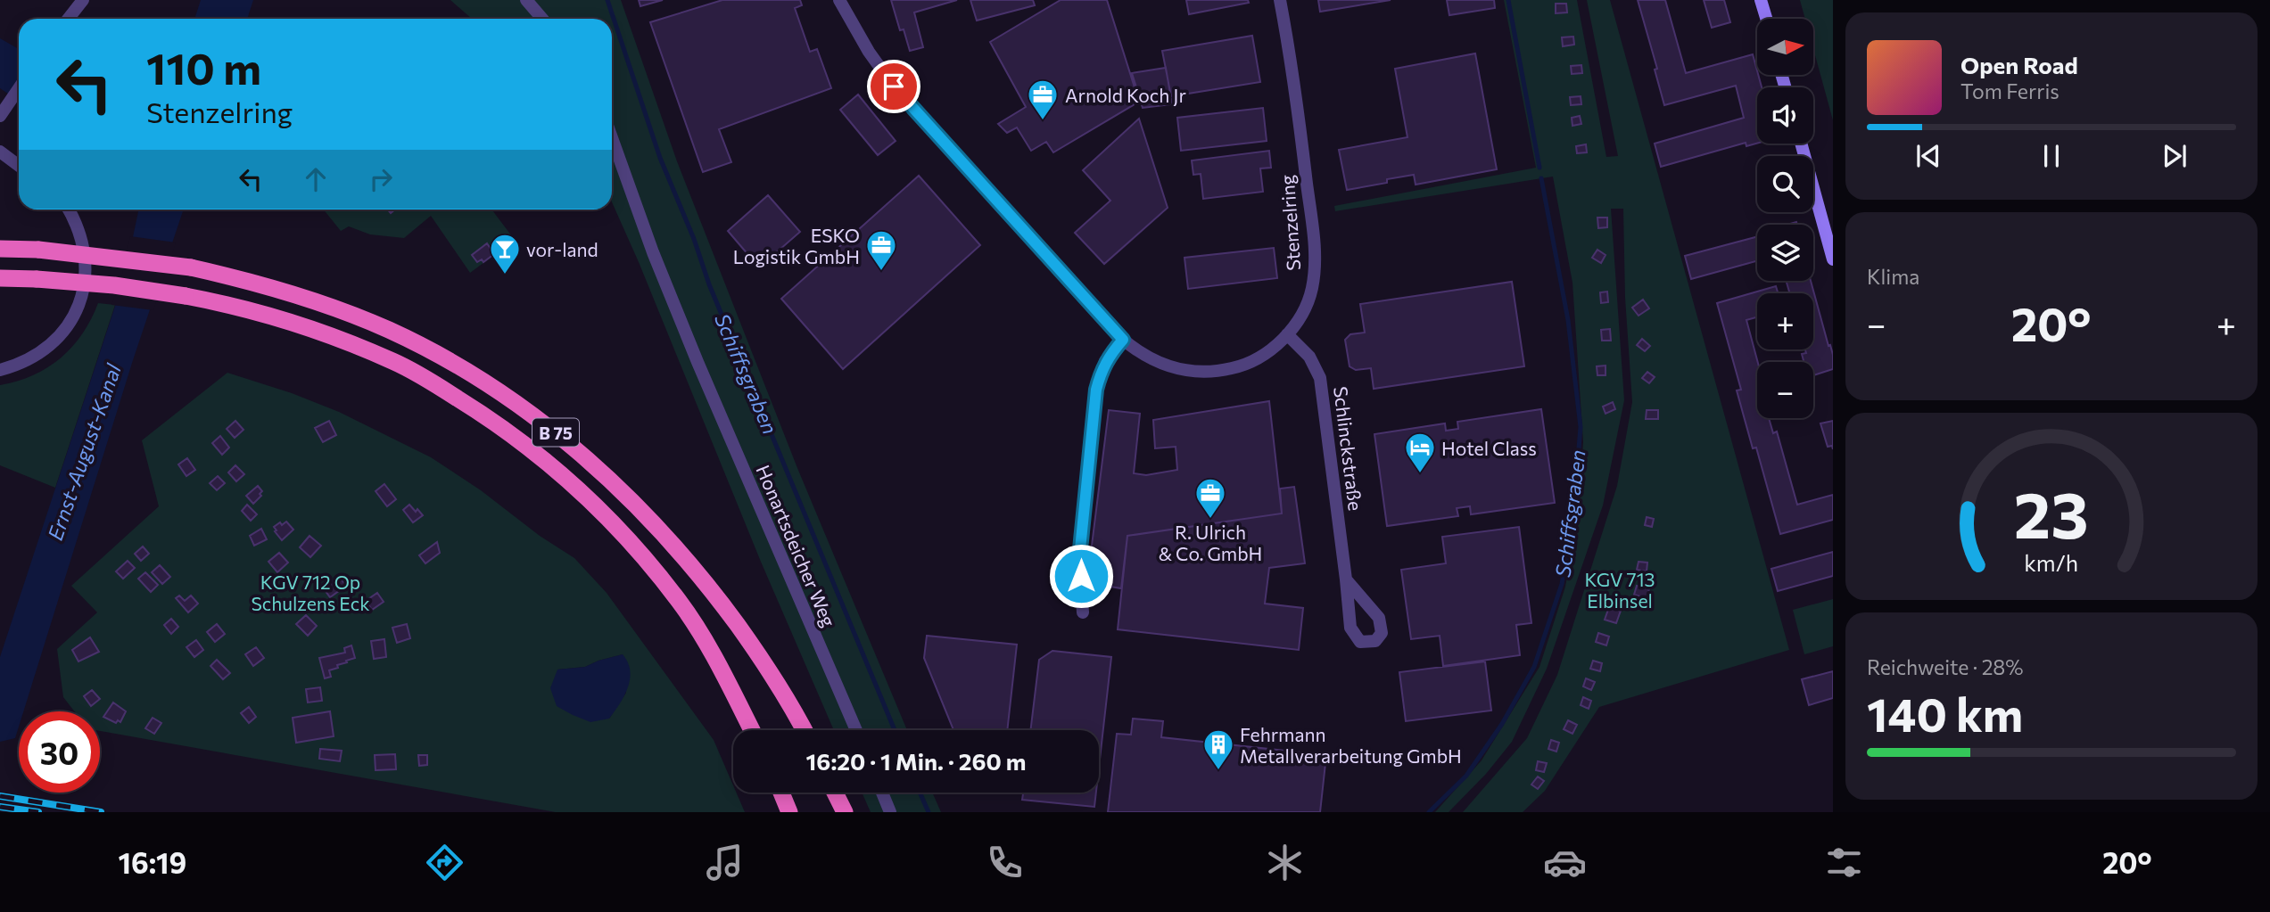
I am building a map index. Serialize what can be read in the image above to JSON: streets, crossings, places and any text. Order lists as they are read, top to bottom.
{
  "streets": {
    "highway": ["B 75"],
    "street": ["Stenzelring", "Schlinckstraße", "Honartsdeicher Weg"]
  },
  "crossings": [
    ["Stenzelring", "Schlinckstraße"]
  ],
  "water": ["Schiffsgraben", "Ernst-August-Kanal"],
  "parks": ["KGV 713 Elbinsel", "KGV 712 Op Schulzens Eck"],
  "places": {
    "office": ["Arnold Koch Jr", "ESKO Logistik GmbH", "R. Ulrich & Co. GmbH"],
    "bar": ["vor-land"],
    "hotel": ["Hotel Class"],
    "building": ["Fehrmann Metallverarbeitung GmbH"]
  },
  "north": "right",
  "page": {
    "map_buttons": ["+", "−"],
    "turn": ["110 m", "Stenzelring"],
    "song": ["Open Road", "Tom Ferris"],
    "tile": [
      "Klima",
      ["Reichweite · 28%", "140 km"]
    ],
    "heat": ["−", "20°", "+"],
    "limit": "30",
    "trip": "16:20 · 1 Min. · 260 m",
    "tabs": ["16:19", "20°"],
    "gauge": ["23", "km/h"]
  }
}
